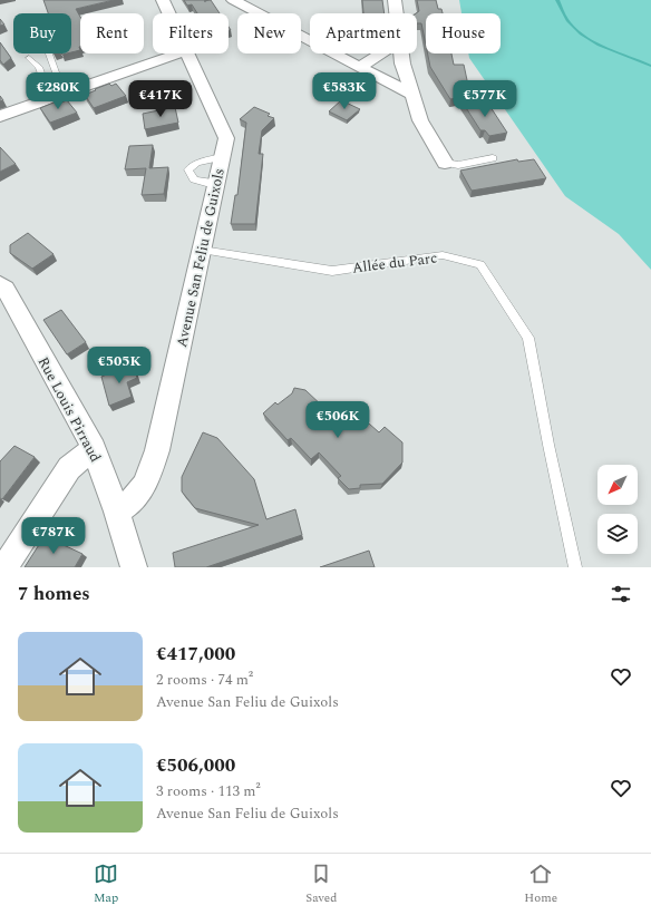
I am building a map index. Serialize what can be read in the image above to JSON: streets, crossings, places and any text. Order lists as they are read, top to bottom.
{
  "streets": {
    "street": ["Avenue San Feliu de Guixols", "Rue Louis Pirraud"],
    "lane": ["Allée du Parc"]
  },
  "crossings": [
    ["Avenue San Feliu de Guixols", "Allée du Parc"],
    ["Avenue San Feliu de Guixols", "Rue Louis Pirraud"]
  ],
  "north": "bottom left",
  "page": {
    "chip": [
      "Buy",
      "Rent",
      "Filters",
      "New",
      "Apartment",
      "House"
    ],
    "price": [
      "€280K",
      "€583K",
      "€417K",
      "€577K",
      "€505K",
      "€506K",
      "€787K"
    ],
    "heading": "7 homes",
    "list": [
      {
        "name": "€417,000",
        "note": "2 rooms · 74 m² · Avenue San Feliu de Guixols"
      },
      {
        "name": "€506,000",
        "note": "3 rooms · 113 m² · Avenue San Feliu de Guixols"
      }
    ],
    "tabs": ["Map", "Saved", "Home"]
  }
}
